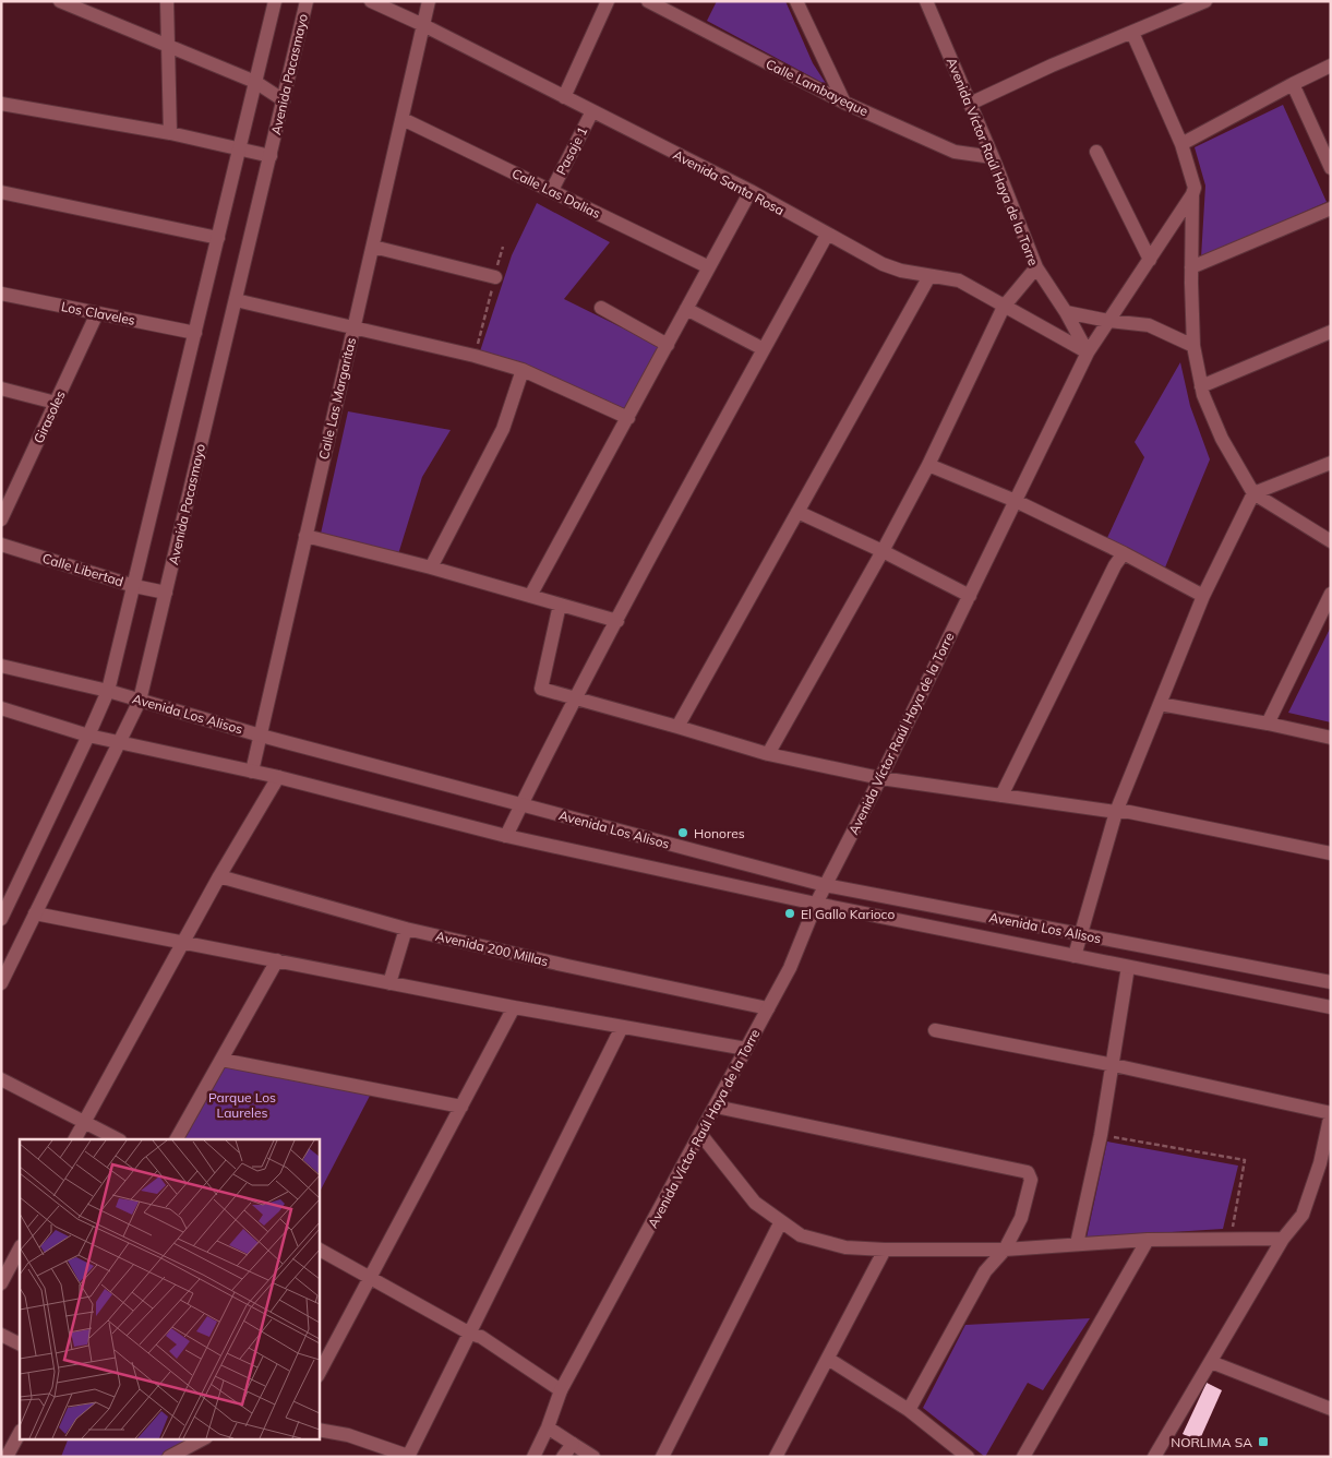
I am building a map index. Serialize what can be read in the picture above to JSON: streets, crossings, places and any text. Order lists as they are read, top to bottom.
{
  "streets": {
    "street": [
      "Avenida Pacasmayo",
      "Calle Lambayeque",
      "Pasaje 1",
      "Avenida Víctor Raúl Haya de la Torre",
      "Avenida Santa Rosa",
      "Calle Las Dalias",
      "Los Claveles",
      "Calle Las Margaritas",
      "Girasoles",
      "Calle Libertad",
      "Avenida Los Alisos",
      "Avenida 200 Millas"
    ]
  },
  "crossings": [
    ["Avenida Pacasmayo", "Calle Libertad"],
    ["Avenida Pacasmayo", "Avenida Los Alisos"],
    ["Calle Lambayeque", "Avenida Víctor Raúl Haya de la Torre"],
    ["Pasaje 1", "Avenida Santa Rosa"],
    ["Pasaje 1", "Calle Las Dalias"],
    ["Avenida Víctor Raúl Haya de la Torre", "Avenida Santa Rosa"],
    ["Avenida Víctor Raúl Haya de la Torre", "Avenida Los Alisos"],
    ["Avenida Víctor Raúl Haya de la Torre", "Avenida 200 Millas"],
    ["Avenida Santa Rosa", "Calle Las Margaritas"],
    ["Calle Las Dalias", "Calle Las Margaritas"],
    ["Los Claveles", "Girasoles"],
    ["Calle Las Margaritas", "Avenida Los Alisos"]
  ],
  "parks": ["Parque Los Laureles"],
  "places": {
    "other": ["Honores", "El Gallo Karioco"],
    "transit": ["NORLIMA SA"]
  }
}
